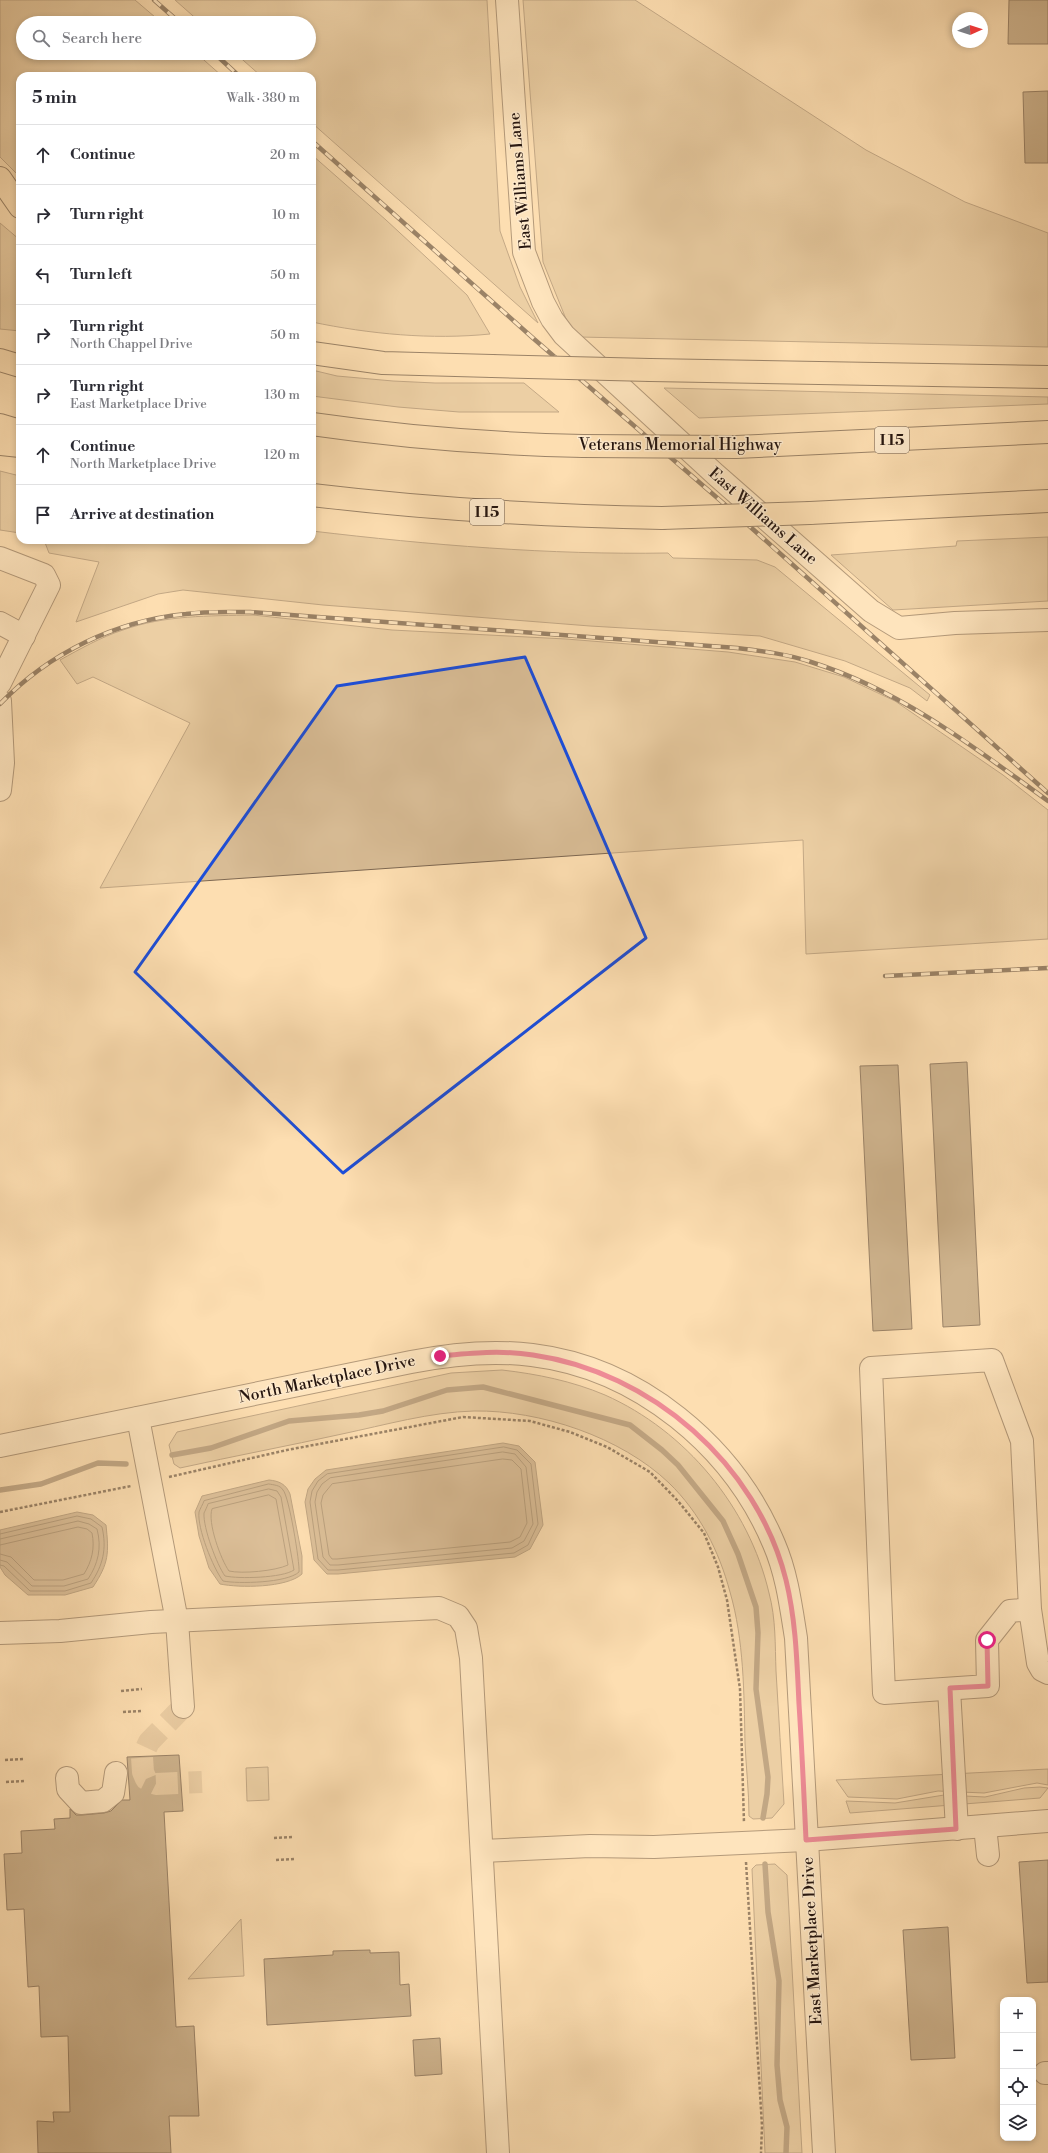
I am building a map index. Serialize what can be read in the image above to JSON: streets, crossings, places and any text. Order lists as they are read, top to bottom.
{
  "streets": {
    "highway": ["I 15", "Veterans Memorial Highway"],
    "street": ["East Williams Lane", "North Marketplace Drive", "East Marketplace Drive"]
  },
  "crossings": [
    ["North Marketplace Drive", "East Marketplace Drive"]
  ],
  "north": "right",
  "page": {
    "search": "Search here",
    "heading": ["5 min", "Walk · 380 m"],
    "list": [
      ["Continue", "20 m"],
      ["Turn right", "10 m"],
      ["Turn left", "50 m"],
      ["Turn right", "North Chappel Drive", "50 m"],
      ["Turn right", "East Marketplace Drive", "130 m"],
      ["Continue", "North Marketplace Drive", "120 m"],
      "Arrive at destination"
    ],
    "map_buttons": ["+", "−"]
  }
}
